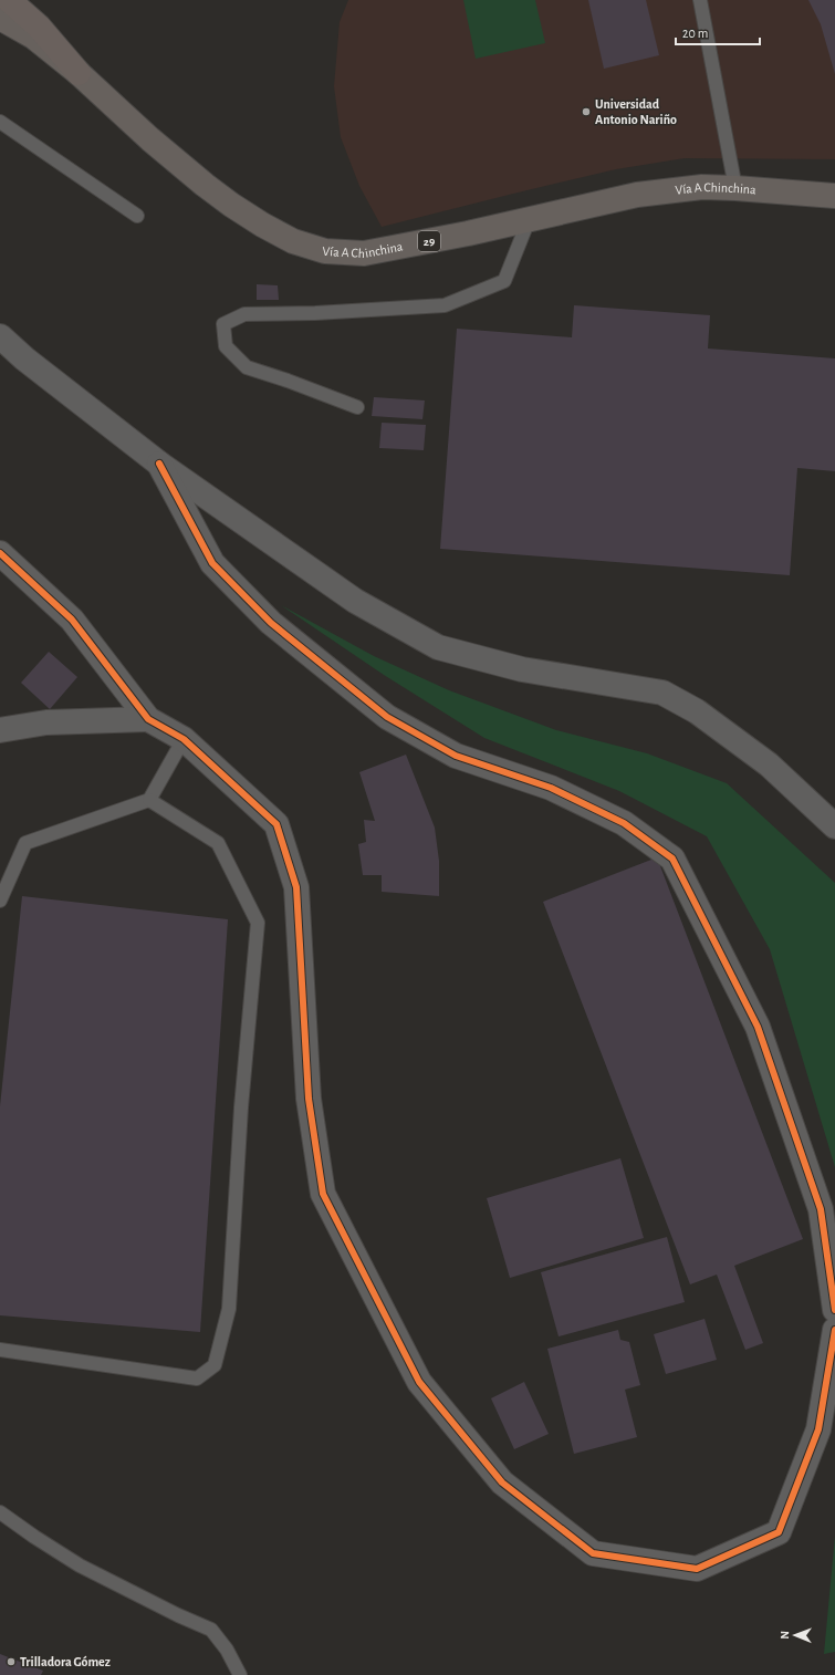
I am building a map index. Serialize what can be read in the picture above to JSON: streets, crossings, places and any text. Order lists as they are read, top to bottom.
{
  "streets": {
    "main road": ["Vía A Chinchina", "29"]
  },
  "places": ["Universidad Antonio Nariño", "Trilladora Gómez"],
  "scale_bar": "20 m",
  "north": "left"
}
